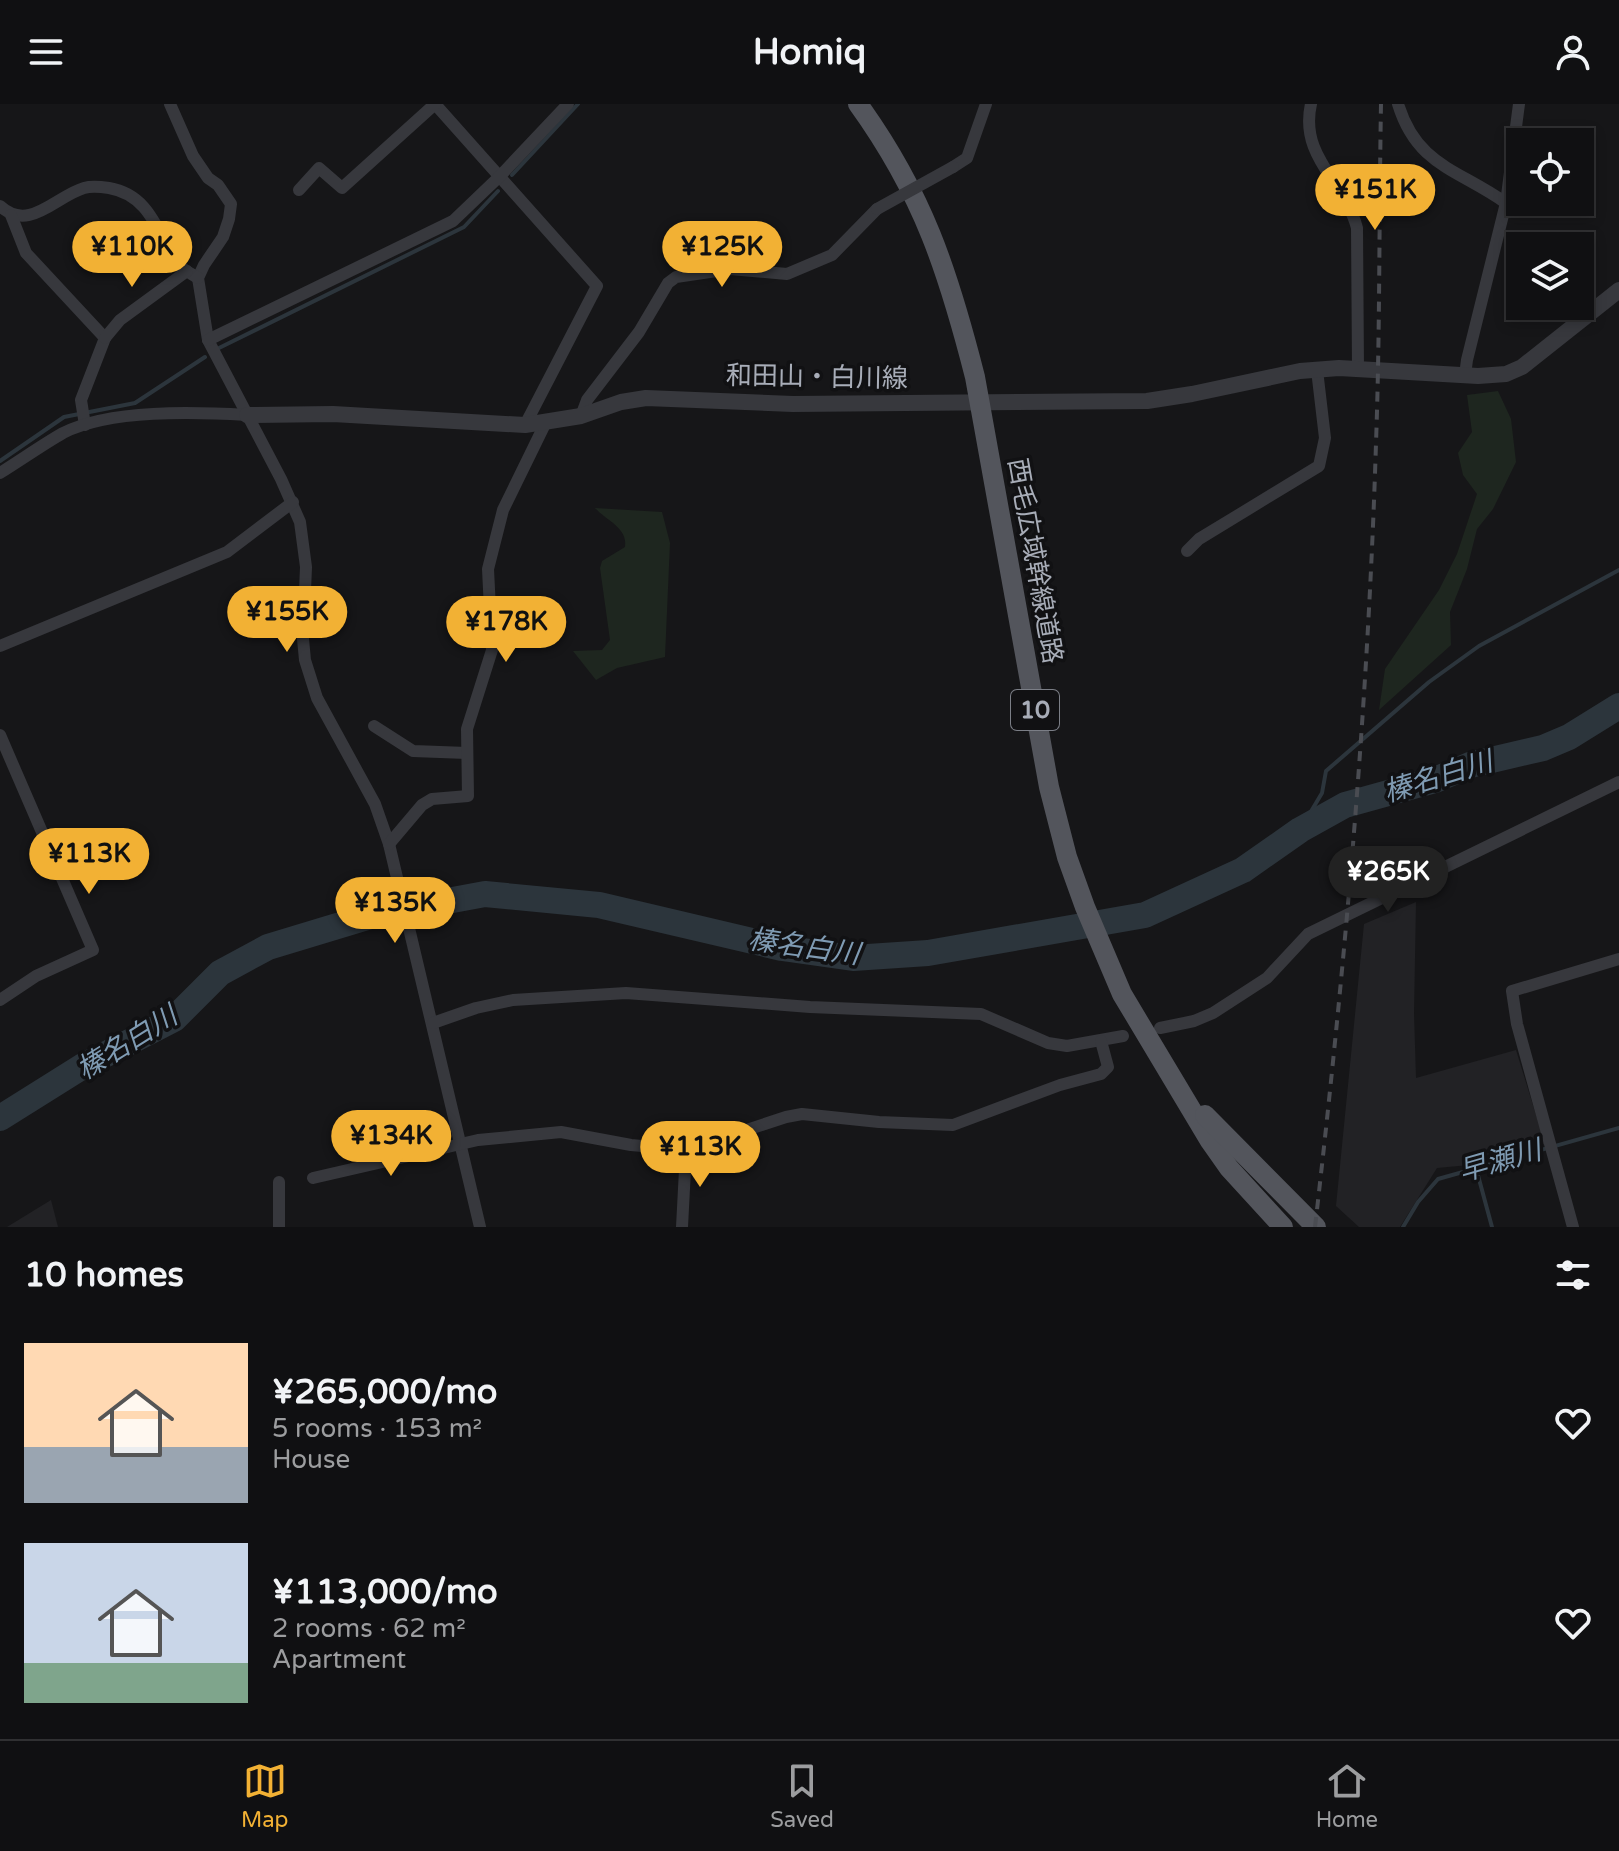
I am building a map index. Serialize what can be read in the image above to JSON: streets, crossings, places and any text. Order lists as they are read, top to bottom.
{
  "streets": {
    "main road": ["西毛広域幹線道路", "10"],
    "street": ["和田山・白川線"]
  },
  "crossings": [
    ["和田山・白川線", "西毛広域幹線道路"]
  ],
  "water": ["榛名白川", "早瀬川"],
  "page": {
    "header": "Homiq",
    "price": [
      "¥151K",
      "¥110K",
      "¥125K",
      "¥155K",
      "¥178K",
      "¥113K",
      "¥265K",
      "¥135K",
      "¥134K",
      "¥113K"
    ],
    "heading": "10 homes",
    "list": [
      {
        "name": "¥265,000/mo",
        "note": "5 rooms · 153 m² · House"
      },
      {
        "name": "¥113,000/mo",
        "note": "2 rooms · 62 m² · Apartment"
      }
    ],
    "tabs": ["Map", "Saved", "Home"]
  }
}
